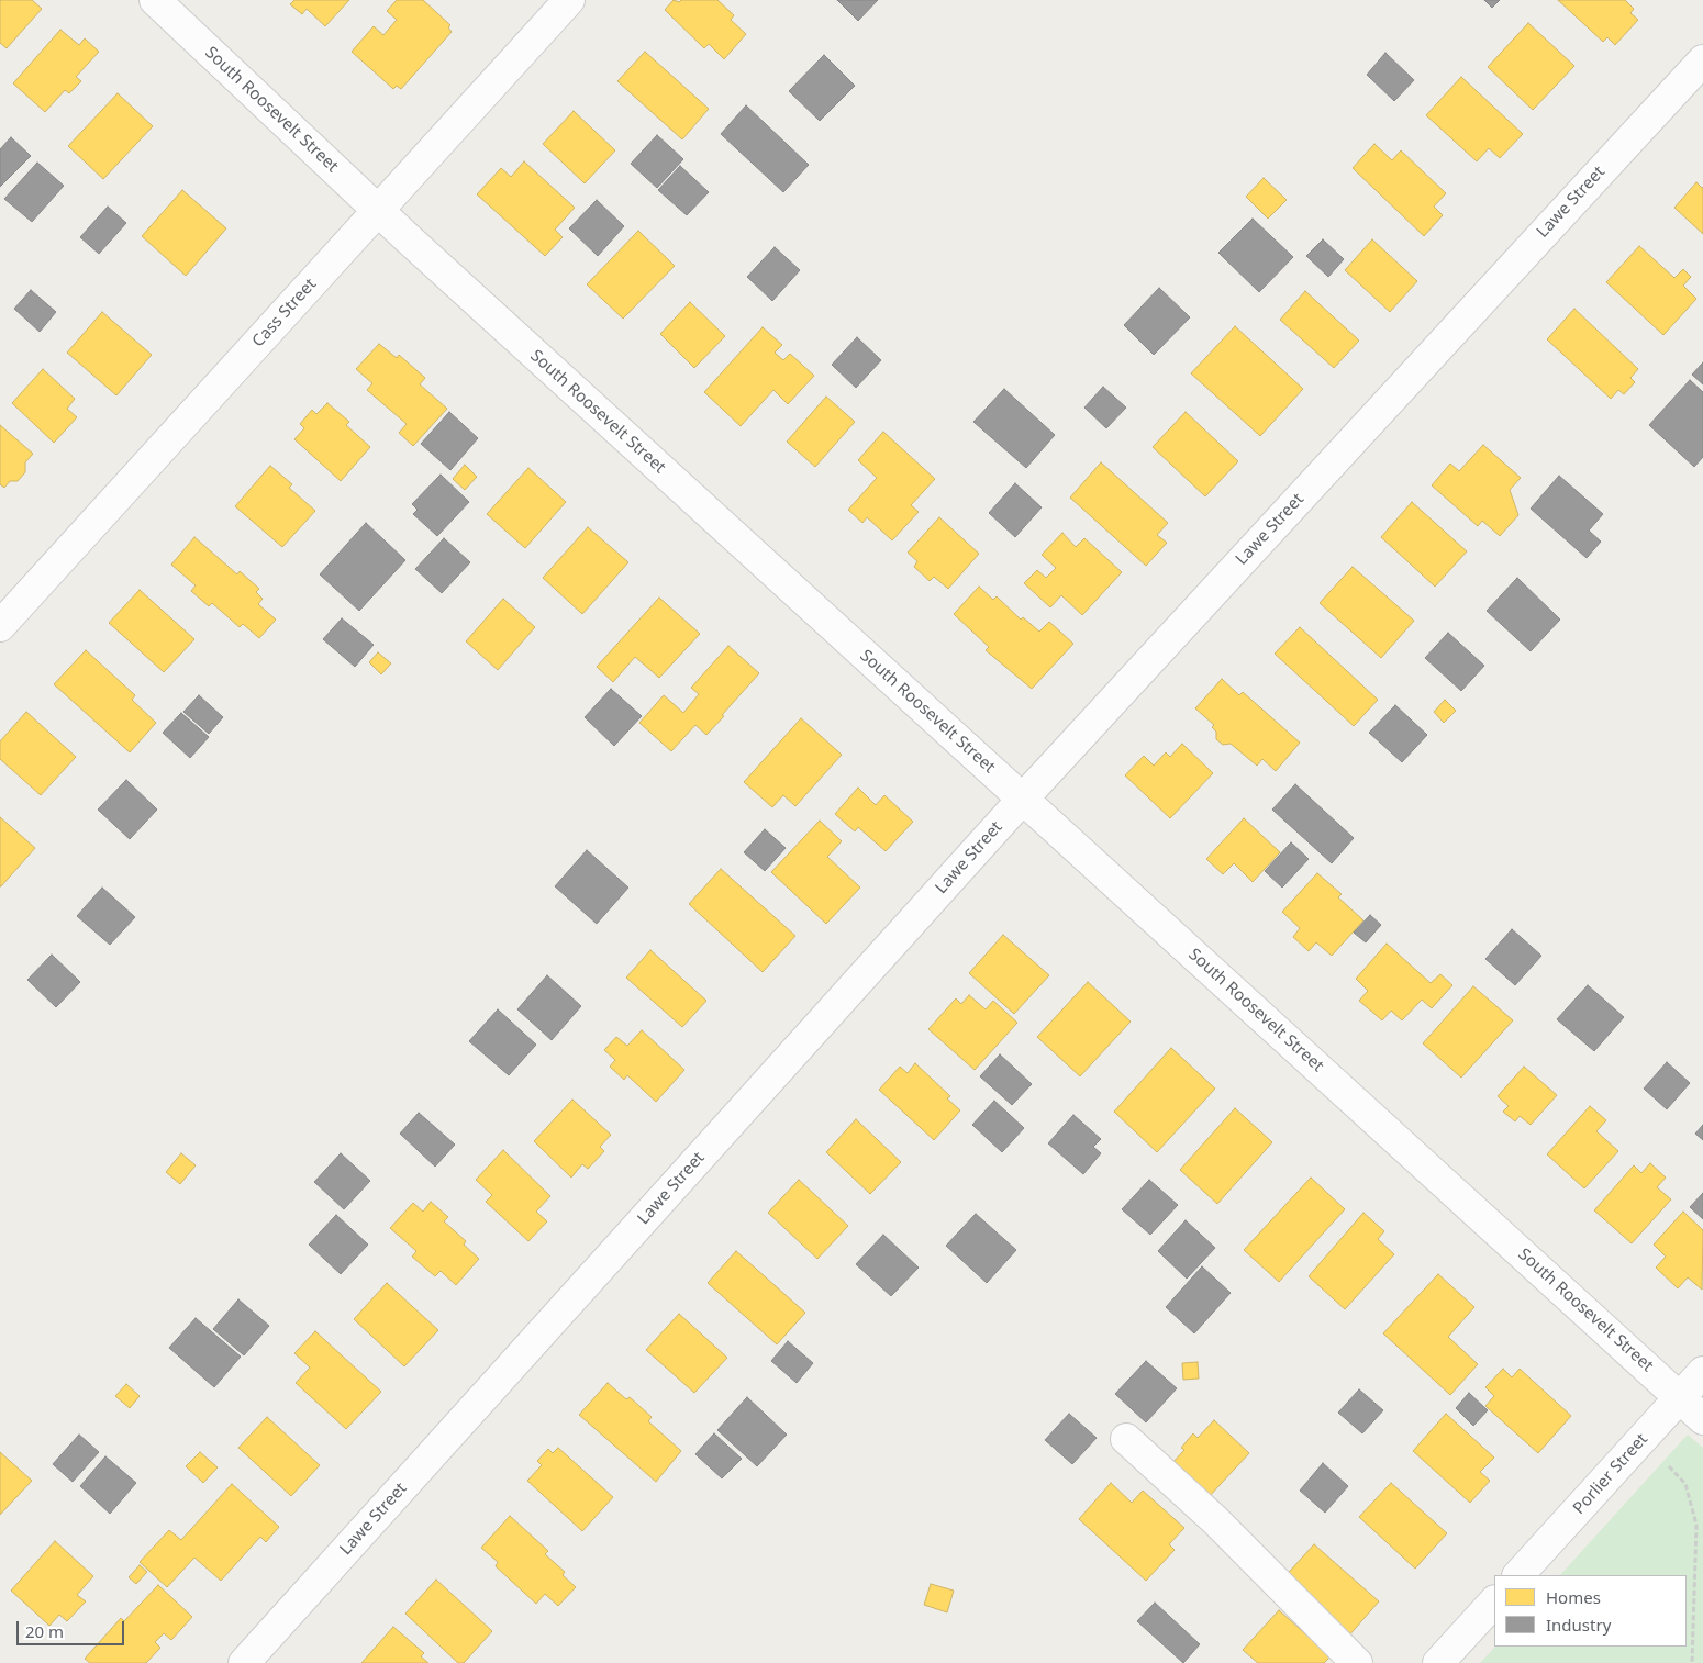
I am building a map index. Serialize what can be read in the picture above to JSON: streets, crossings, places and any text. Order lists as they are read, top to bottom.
{
  "streets": {
    "street": [
      "South Roosevelt Street",
      "Lawe Street",
      "Cass Street",
      "Porlier Street"
    ]
  },
  "crossings": [
    ["South Roosevelt Street", "Lawe Street"],
    ["South Roosevelt Street", "Cass Street"],
    ["South Roosevelt Street", "Porlier Street"]
  ],
  "legend": ["Homes", "Industry"],
  "scale_bar": "20 m"
}
